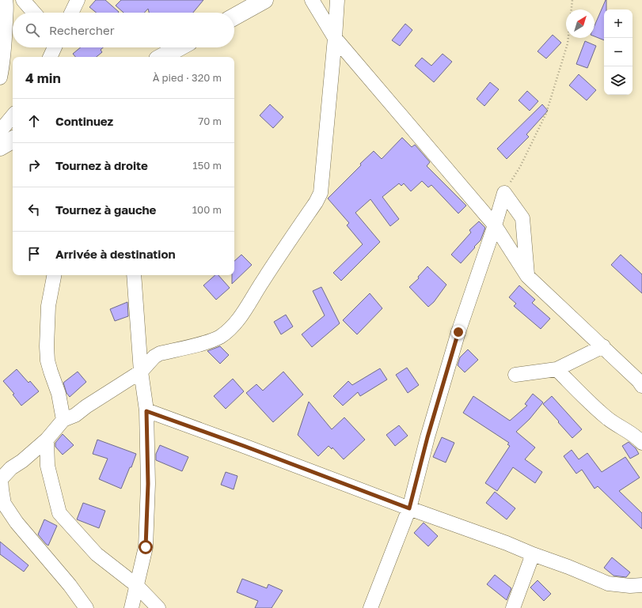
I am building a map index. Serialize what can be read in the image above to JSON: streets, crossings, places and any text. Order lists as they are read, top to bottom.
{
  "north": "top right",
  "page": {
    "map_buttons": ["+", "−"],
    "search": "Rechercher",
    "heading": ["4 min", "À pied · 320 m"],
    "list": [
      ["Continuez", "70 m"],
      ["Tournez à droite", "150 m"],
      ["Tournez à gauche", "100 m"],
      "Arrivée à destination"
    ]
  }
}
